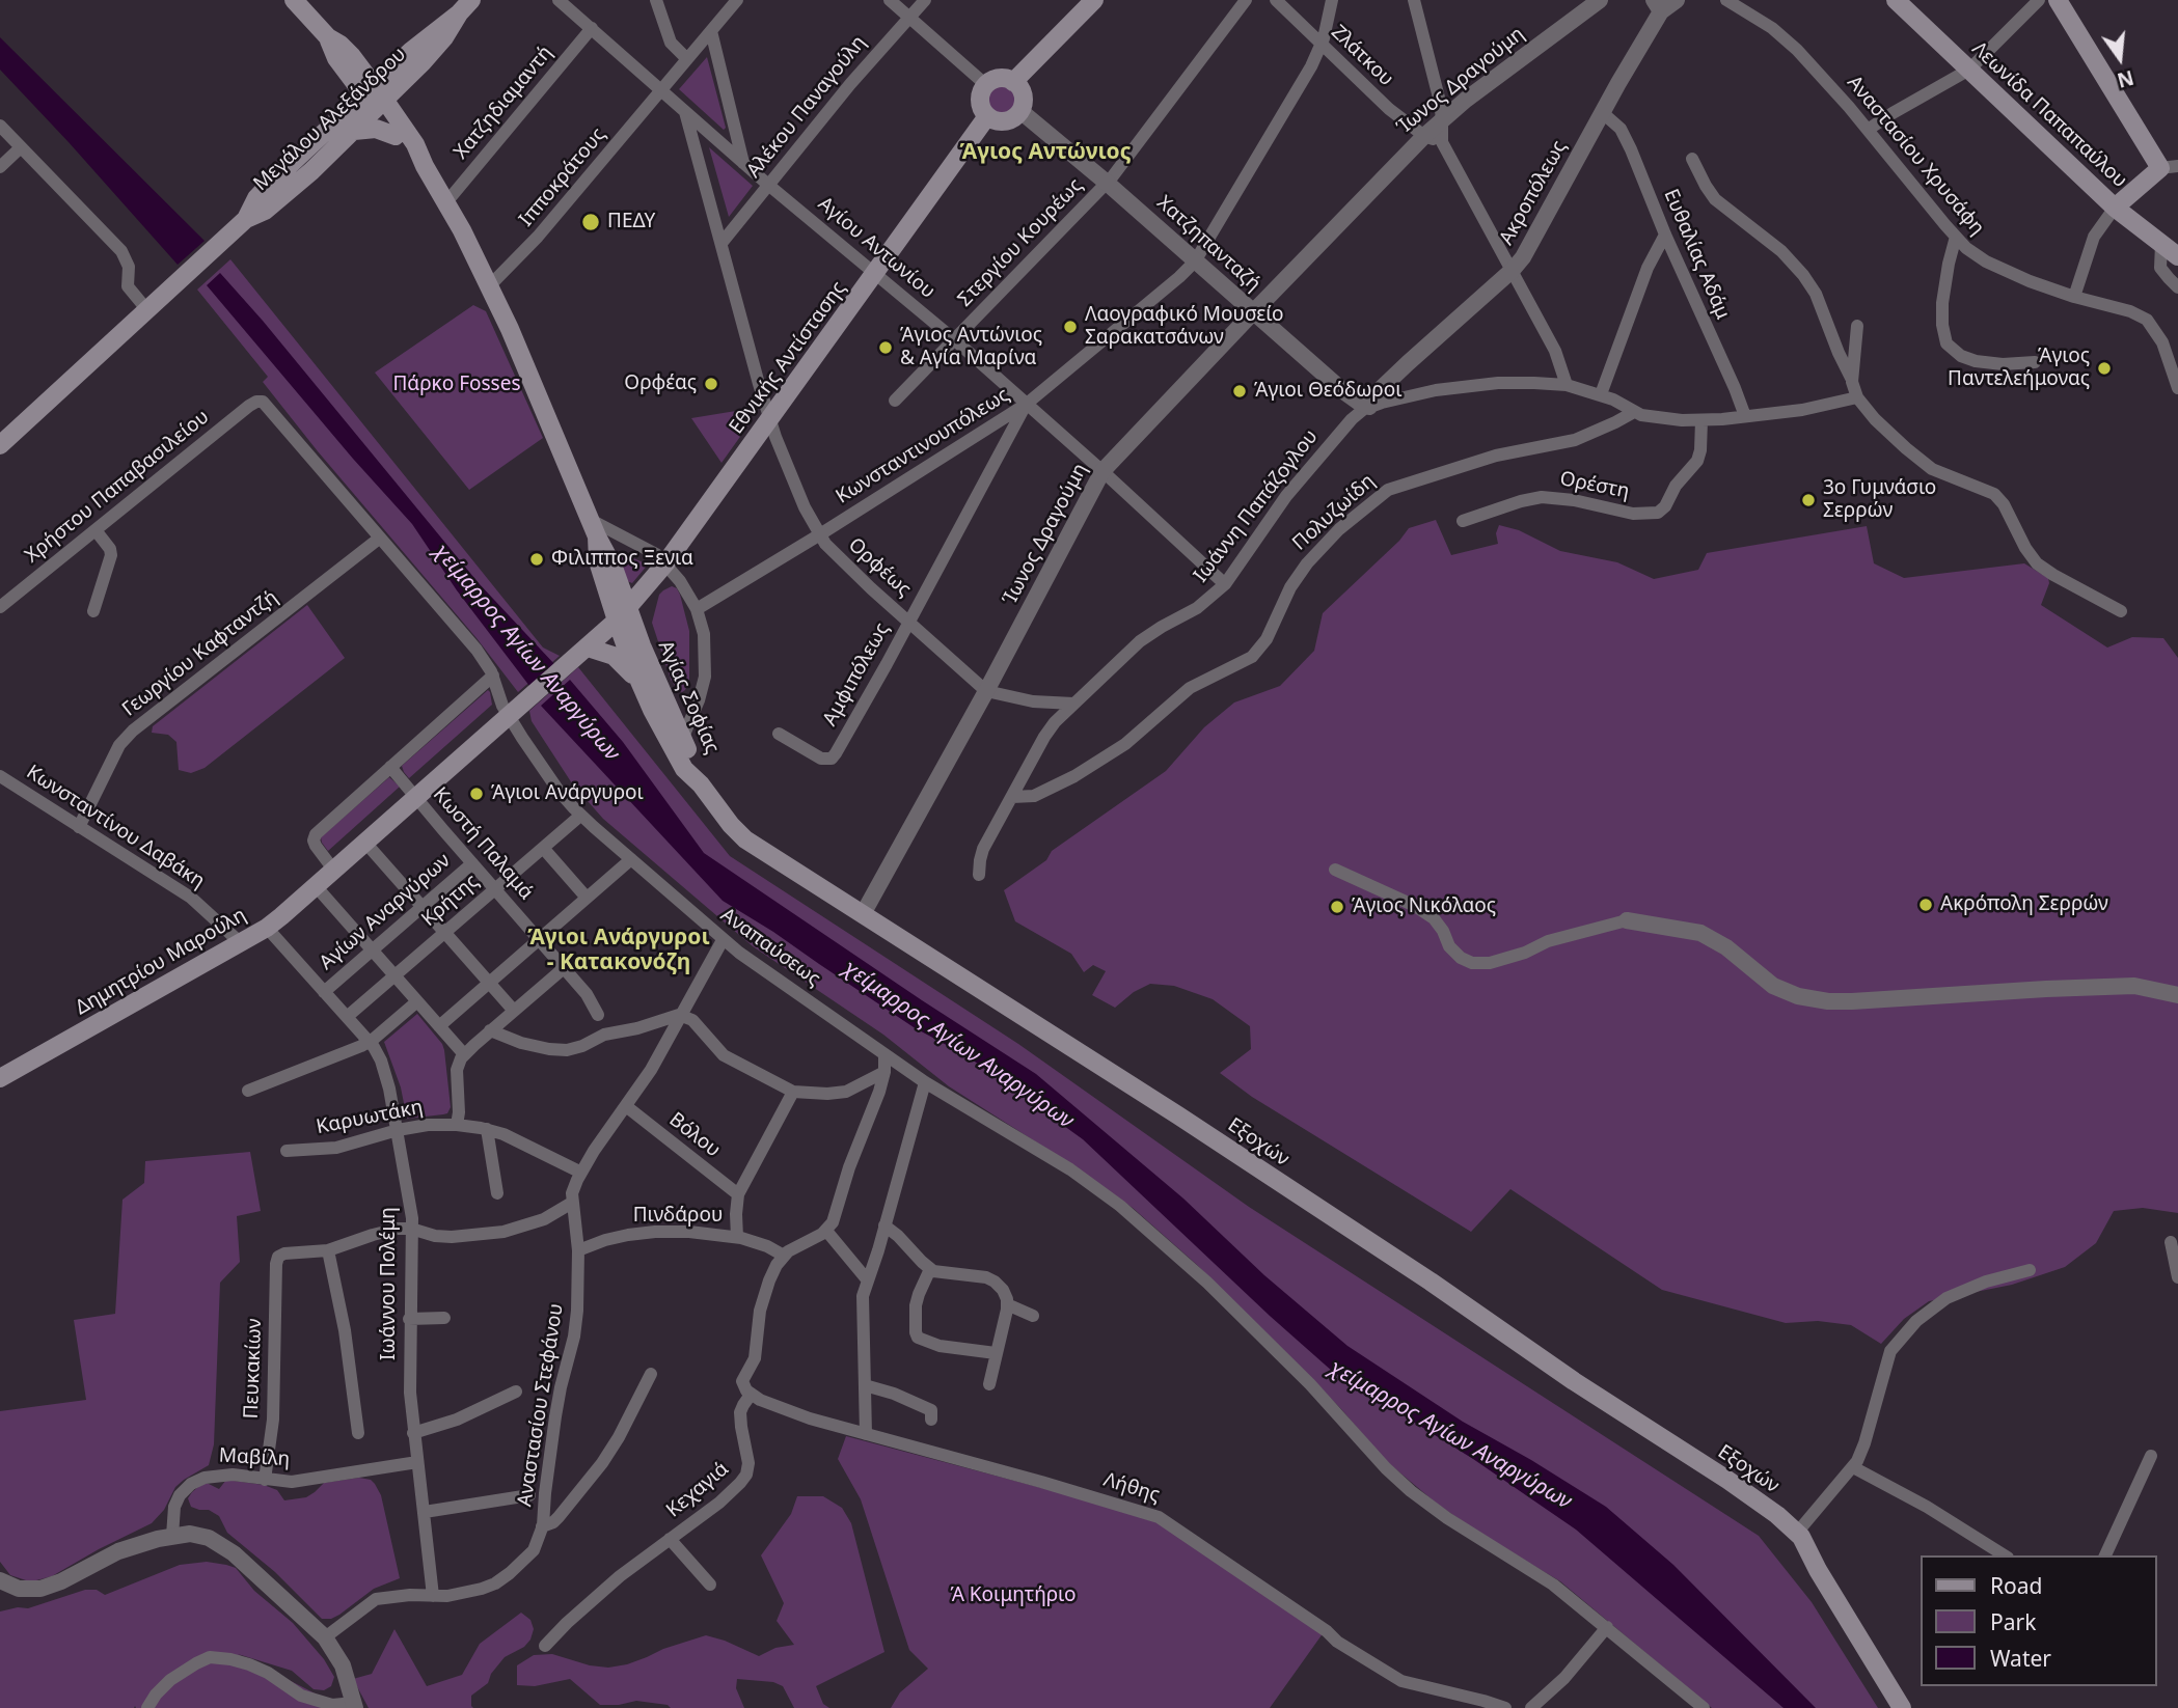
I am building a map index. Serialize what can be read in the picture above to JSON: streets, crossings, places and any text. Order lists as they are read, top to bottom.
{
  "streets": {
    "main road": [
      "Λεωνίδα Παπαπαύλου",
      "Μεγάλου Αλεξάνδρου",
      "Εθνικής Αντίστασης",
      "Αγίας Σοφίας",
      "Δημητρίου Μαρούλη",
      "Εξοχών"
    ],
    "street": [
      "Ζλάτκου",
      "Ίωνος Δραγούμη",
      "Χατζηδιαμαντή",
      "Αλέκου Παναγούλη",
      "Αναστασίου Χρυσάφη",
      "Ιπποκράτους",
      "Ακροπόλεως",
      "Στεργίου Κουρέως",
      "Χατζηπανταζή",
      "Αγίου Αντωνίου",
      "Ευθαλίας Αδάμ",
      "Κωνσταντινουπόλεως",
      "Ορέστη",
      "Χρήστου Παπαβασιλείου",
      "Ιωάννη Παπάζογλου",
      "Πολυζωίδη",
      "Ορφέως",
      "Γεωργίου Καφταντζή",
      "Αμφιπόλεως",
      "Κωνσταντίνου Δαβάκη",
      "Κωστή Παλαμά",
      "Κρήτης",
      "Αγίων Αναργύρων",
      "Αναπαύσεως",
      "Καρυωτάκη",
      "Βόλου",
      "Πινδάρου",
      "Ιωάννου Πολέμη",
      "Πευκακίων",
      "Αναστασίου Στεφάνου",
      "Μαβίλη",
      "Λήθης",
      "Κεχαγιά"
    ]
  },
  "crossings": [
    ["Ζλάτκου", "Ίωνος Δραγούμη"],
    ["Ζλάτκου", "Κωνσταντινουπόλεως"],
    ["Ίωνος Δραγούμη", "Χατζηπανταζή"],
    ["Ίωνος Δραγούμη", "Αγίου Αντωνίου"],
    ["Ίωνος Δραγούμη", "Ορφέως"],
    ["Ίωνος Δραγούμη", "Εξοχών"],
    ["Χατζηδιαμαντή", "Αγίου Αντωνίου"],
    ["Χατζηδιαμαντή", "Αγίας Σοφίας"],
    ["Αλέκου Παναγούλη", "Αγίου Αντωνίου"],
    ["Αλέκου Παναγούλη", "Ορφέως"],
    ["Μεγάλου Αλεξάνδρου", "Αγίας Σοφίας"],
    ["Ιπποκράτους", "Αγίου Αντωνίου"],
    ["Ιπποκράτους", "Αγίας Σοφίας"],
    ["Ακροπόλεως", "Χατζηπανταζή"],
    ["Ακροπόλεως", "Ευθαλίας Αδάμ"],
    ["Ακροπόλεως", "Ιωάννη Παπάζογλου"],
    ["Στεργίου Κουρέως", "Χατζηπανταζή"],
    ["Στεργίου Κουρέως", "Αγίου Αντωνίου"],
    ["Χατζηπανταζή", "Εθνικής Αντίστασης"],
    ["Χατζηπανταζή", "Κωνσταντινουπόλεως"],
    ["Χατζηπανταζή", "Ιωάννη Παπάζογλου"],
    ["Αγίου Αντωνίου", "Εθνικής Αντίστασης"],
    ["Αγίου Αντωνίου", "Κωνσταντινουπόλεως"],
    ["Αγίου Αντωνίου", "Ιωάννη Παπάζογλου"],
    ["Αγίου Αντωνίου", "Ορφέως"],
    ["Αγίου Αντωνίου", "Αμφιπόλεως"],
    ["Ευθαλίας Αδάμ", "Ιωάννη Παπάζογλου"],
    ["Εθνικής Αντίστασης", "Ορφέως"],
    ["Εθνικής Αντίστασης", "Αγίας Σοφίας"],
    ["Κωνσταντινουπόλεως", "Ορφέως"],
    ["Κωνσταντινουπόλεως", "Αμφιπόλεως"],
    ["Ορέστη", "Ιωάννη Παπάζογλου"],
    ["Χρήστου Παπαβασιλείου", "Αναπαύσεως"],
    ["Ιωάννη Παπάζογλου", "Πολυζωίδη"],
    ["Ιωάννη Παπάζογλου", "Ορφέως"],
    ["Ορφέως", "Αμφιπόλεως"],
    ["Γεωργίου Καφταντζή", "Κωνσταντίνου Δαβάκη"],
    ["Γεωργίου Καφταντζή", "Αναπαύσεως"],
    ["Αγίας Σοφίας", "Εξοχών"],
    ["Κωνσταντίνου Δαβάκη", "Δημητρίου Μαρούλη"],
    ["Κωστή Παλαμά", "Κρήτης"],
    ["Κωστή Παλαμά", "Αγίων Αναργύρων"],
    ["Κωστή Παλαμά", "Δημητρίου Μαρούλη"],
    ["Κρήτης", "Αναπαύσεως"],
    ["Κρήτης", "Ιωάννου Πολέμη"],
    ["Αγίων Αναργύρων", "Ιωάννου Πολέμη"],
    ["Αναπαύσεως", "Δημητρίου Μαρούλη"],
    ["Αναπαύσεως", "Αναστασίου Στεφάνου"],
    ["Δημητρίου Μαρούλη", "Ιωάννου Πολέμη"],
    ["Καρυωτάκη", "Ιωάννου Πολέμη"],
    ["Καρυωτάκη", "Αναστασίου Στεφάνου"],
    ["Βόλου", "Πινδάρου"],
    ["Βόλου", "Αναστασίου Στεφάνου"],
    ["Πινδάρου", "Αναστασίου Στεφάνου"],
    ["Πινδάρου", "Κεχαγιά"],
    ["Ιωάννου Πολέμη", "Αναστασίου Στεφάνου"],
    ["Ιωάννου Πολέμη", "Μαβίλη"],
    ["Πευκακίων", "Μαβίλη"],
    ["Λήθης", "Κεχαγιά"]
  ],
  "districts": ["Άγιος Αντώνιος", "Άγιοι Ανάργυροι - Κατακονόζη"],
  "water": ["χείμαρρος Αγίων Αναργύρων"],
  "parks": ["Πάρκο Fosses", "Ά Κοιμητήριο"],
  "places": [
    "ΠΕΔΥ",
    "Λαογραφικό Μουσείο Σαρακατσάνων",
    "Άγιος Αντώνιος & Αγία Μαρίνα",
    "Άγιος Παντελεήμονας",
    "Ορφέας",
    "Άγιοι Θεόδωροι",
    "3ο Γυμνάσιο Σερρών",
    "Φιλιππος Ξενια",
    "Άγιοι Ανάργυροι",
    "Ακρόπολη Σερρών",
    "Άγιος Νικόλαος"
  ],
  "legend": ["Road", "Park", "Water"],
  "north": "bottom"
}
